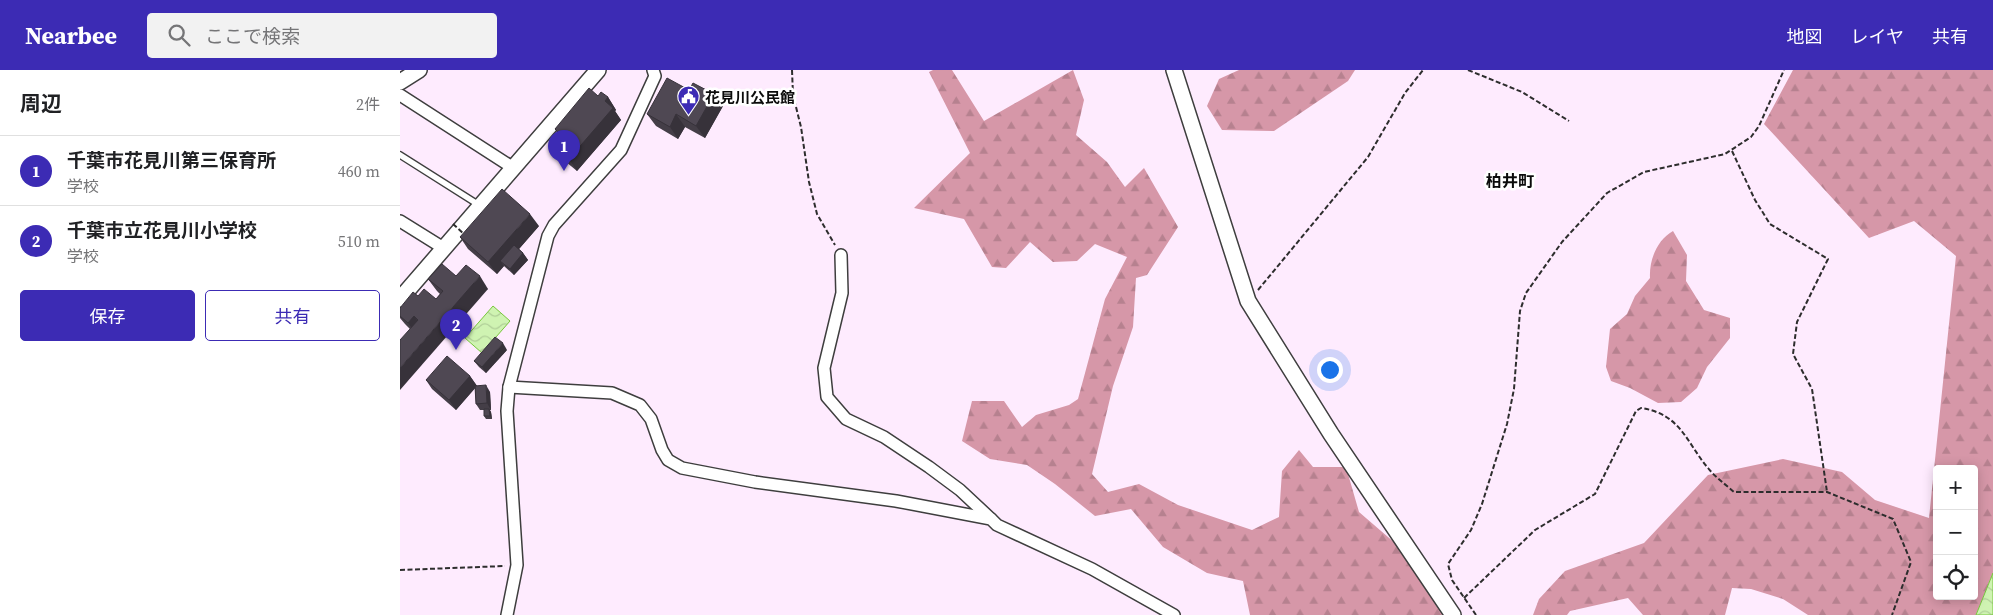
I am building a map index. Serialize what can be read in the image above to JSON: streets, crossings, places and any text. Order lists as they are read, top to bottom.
{
  "districts": ["柏井町"],
  "places": {
    "public building": ["花見川公民館"]
  },
  "page": {
    "header": "Nearbee",
    "search": "ここで検索",
    "nav": ["地図", "レイヤ", "共有"],
    "heading": ["周辺", "2件"],
    "pins": ["1", "2"],
    "list": [
      {
        "mark": "1",
        "name": "千葉市花見川第三保育所",
        "note": "学校",
        "value": "460 m"
      },
      {
        "mark": "2",
        "name": "千葉市立花見川小学校",
        "note": "学校",
        "value": "510 m"
      }
    ],
    "buttons": ["保存", "共有"],
    "map_buttons": ["+", "−"]
  }
}
